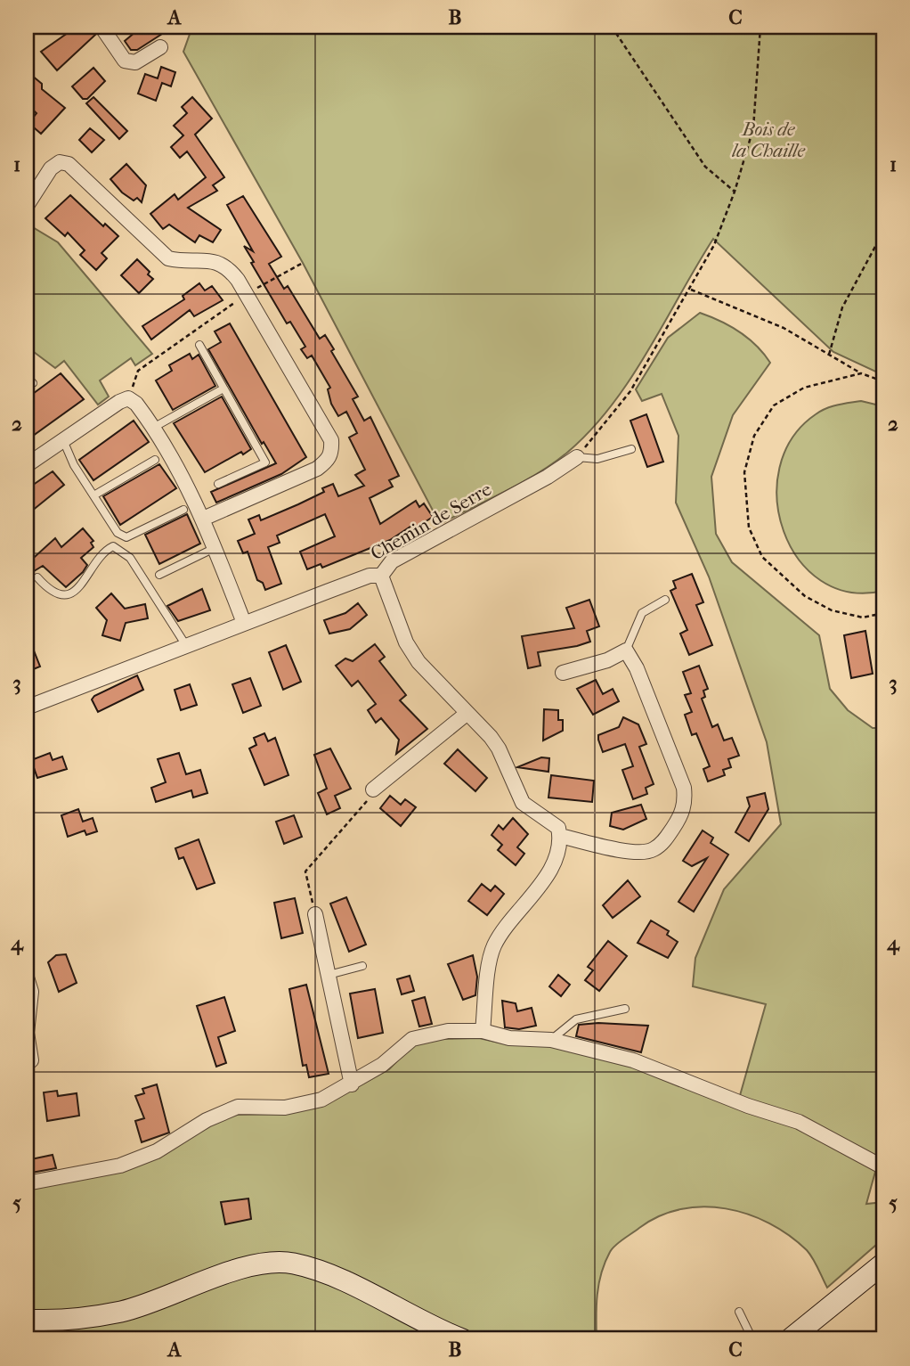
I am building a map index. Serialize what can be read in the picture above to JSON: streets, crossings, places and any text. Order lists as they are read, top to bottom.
{
  "streets": {
    "street": ["Chemin de Serre"]
  },
  "parks": ["Bois de la Chaille"],
  "grid": {
    "columns": ["A", "B", "C"],
    "rows": [
      "1",
      "2",
      "3",
      "4",
      "5"
    ]
  }
}
